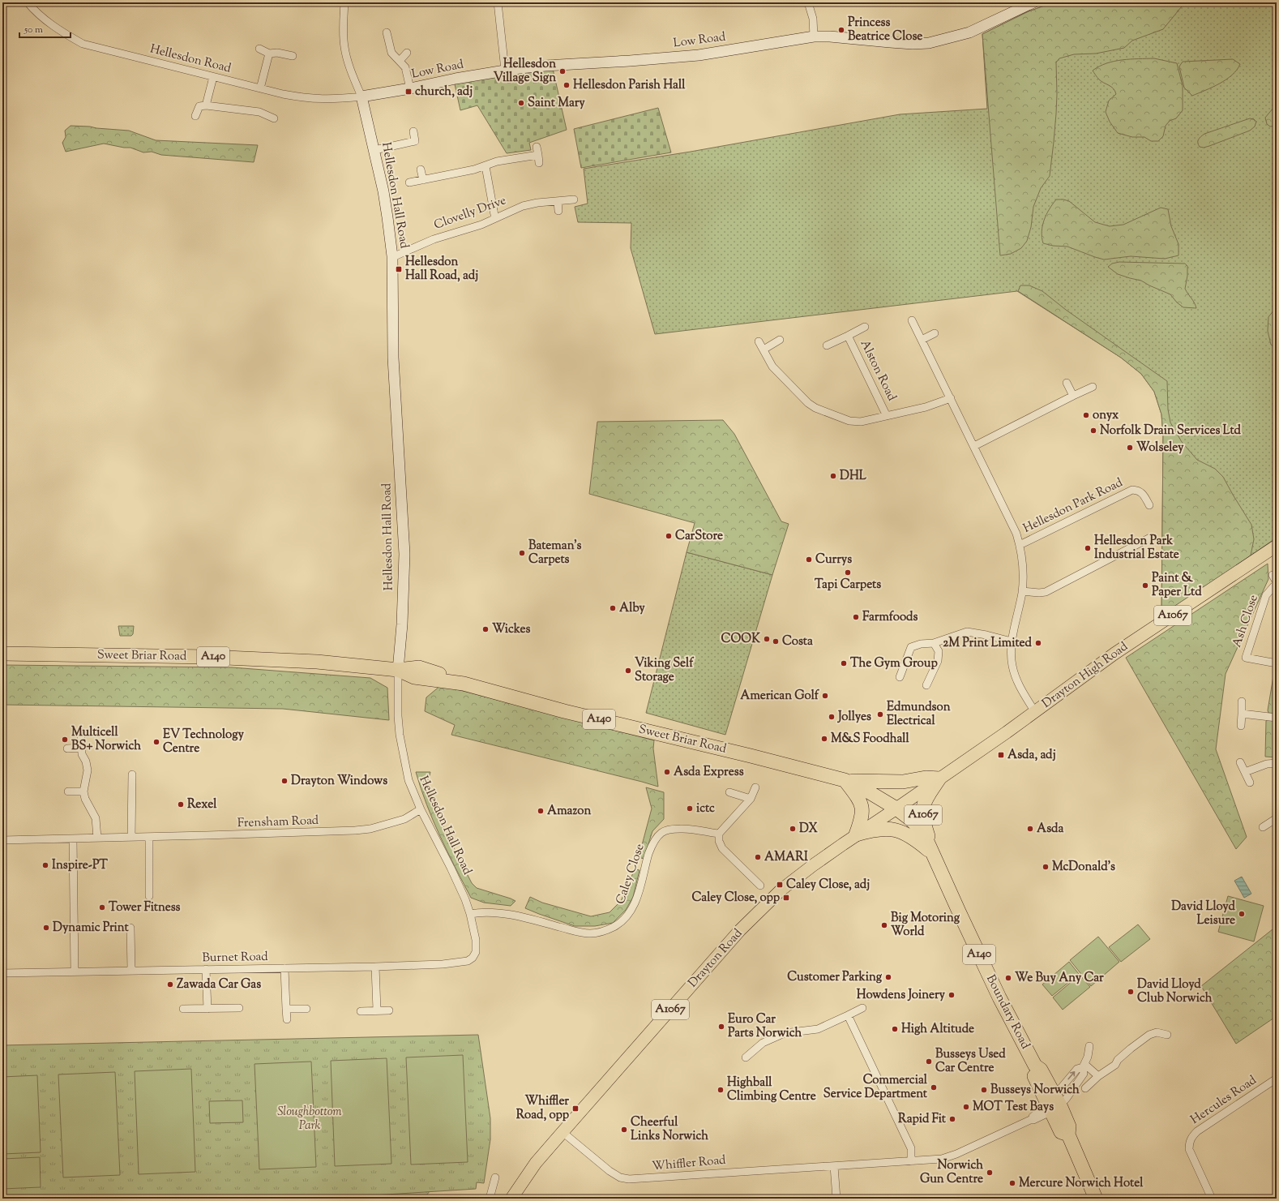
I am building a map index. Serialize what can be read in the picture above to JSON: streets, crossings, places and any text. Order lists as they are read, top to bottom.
{
  "streets": {
    "highway": [
      "A1067",
      "Sweet Briar Road",
      "A140",
      "Boundary Road"
    ],
    "main road": ["Drayton High Road", "Drayton Road"],
    "street": [
      "Low Road",
      "Hellesdon Road",
      "Hellesdon Hall Road",
      "Clovelly Drive",
      "Alston Road",
      "Hellesdon Park Road",
      "Ash Close",
      "Frensham Road",
      "Caley Close",
      "Burnet Road",
      "Hercules Road",
      "Whiffler Road"
    ]
  },
  "crossings": [
    ["Low Road", "Hellesdon Road"],
    ["Low Road", "Hellesdon Hall Road"],
    ["Hellesdon Road", "Hellesdon Hall Road"],
    ["Hellesdon Hall Road", "Clovelly Drive"],
    ["Hellesdon Hall Road", "Sweet Briar Road"],
    ["Hellesdon Hall Road", "Frensham Road"],
    ["Hellesdon Hall Road", "Caley Close"],
    ["Hellesdon Hall Road", "Burnet Road"],
    ["Alston Road", "Hellesdon Park Road"],
    ["Hellesdon Park Road", "Drayton High Road"],
    ["A1067", "A140"],
    ["A1067", "Drayton High Road"],
    ["A1067", "Boundary Road"],
    ["Sweet Briar Road", "A140"],
    ["Sweet Briar Road", "Drayton High Road"],
    ["Sweet Briar Road", "Drayton Road"],
    ["Sweet Briar Road", "Boundary Road"],
    ["A140", "Drayton High Road"],
    ["A140", "Drayton Road"],
    ["A140", "Boundary Road"],
    ["Drayton High Road", "Drayton Road"],
    ["Drayton High Road", "Boundary Road"],
    ["Drayton Road", "Boundary Road"],
    ["Drayton Road", "Whiffler Road"],
    ["Boundary Road", "Whiffler Road"]
  ],
  "parks": ["Sloughbottom Park"],
  "places": {
    "other": [
      "Princess Beatrice Close",
      "Hellesdon Village Sign",
      "Hellesdon Parish Hall",
      "Saint Mary",
      "onyx",
      "Norfolk Drain Services Ltd",
      "Wolseley",
      "DHL",
      "CarStore",
      "Hellesdon Park Industrial Estate",
      "Bateman's Carpets",
      "Currys",
      "Tapi Carpets",
      "Paint & Paper Ltd",
      "Alby",
      "Farmfoods",
      "Wickes",
      "COOK",
      "Costa",
      "2M Print Limited",
      "The Gym Group",
      "Viking Self Storage",
      "American Golf",
      "Edmundson Electrical",
      "Jollyes",
      "M&S Foodhall",
      "Multicell BS+ Norwich",
      "EV Technology Centre",
      "Asda Express",
      "Drayton Windows",
      "Rexel",
      "ictc",
      "Amazon",
      "DX",
      "Asda",
      "AMARI",
      "Inspire-PT",
      "McDonald's",
      "Tower Fitness",
      "David Lloyd Leisure",
      "Big Motoring World",
      "Dynamic Print",
      "Customer Parking",
      "We Buy Any Car",
      "Zawada Car Gas",
      "David Lloyd Club Norwich",
      "Howdens Joinery",
      "Euro Car Parts Norwich",
      "High Altitude",
      "Busseys Used Car Centre",
      "Commercial Service Department",
      "Highball Climbing Centre",
      "Busseys Norwich",
      "MOT Test Bays",
      "Rapid Fit",
      "Cheerful Links Norwich",
      "Norwich Gun Centre",
      "Mercure Norwich Hotel"
    ],
    "transit": [
      "church, adj",
      "Hellesdon Hall Road, adj",
      "Asda, adj",
      "Caley Close, adj",
      "Caley Close, opp",
      "Whiffler Road, opp"
    ]
  },
  "scale_bar": "50 m"
}
